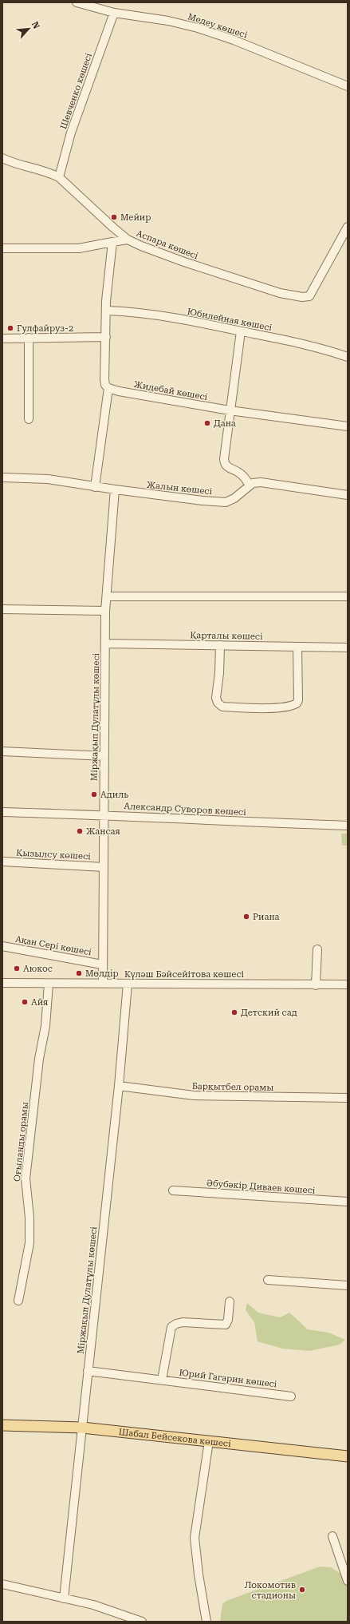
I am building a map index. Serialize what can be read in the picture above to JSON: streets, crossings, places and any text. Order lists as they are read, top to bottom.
{
  "streets": {
    "main road": ["Шабал Бейсекова көшесі"],
    "street": [
      "Медеу көшесі",
      "Шевченко көшесі",
      "Аспара көшесі",
      "Юбилейная көшесі",
      "Жидебай көшесі",
      "Жалын көшесі",
      "Қарталы көшесі",
      "Міржақып Дулатұлы көшесі",
      "Александр Суворов көшесі",
      "Қызылсу көшесі",
      "Ақан Сері көшесі",
      "Күләш Бәйсейітова көшесі",
      "Барқытбел орамы",
      "Оғыланды орамы",
      "Әбубәкір Диваев көшесі",
      "Юрий Гагарин көшесі"
    ]
  },
  "crossings": [
    ["Медеу көшесі", "Шевченко көшесі"],
    ["Шевченко көшесі", "Аспара көшесі"],
    ["Жалын көшесі", "Міржақып Дулатұлы көшесі"],
    ["Қарталы көшесі", "Міржақып Дулатұлы көшесі"],
    ["Міржақып Дулатұлы көшесі", "Александр Суворов көшесі"],
    ["Міржақып Дулатұлы көшесі", "Қызылсу көшесі"],
    ["Міржақып Дулатұлы көшесі", "Ақан Сері көшесі"],
    ["Міржақып Дулатұлы көшесі", "Күләш Бәйсейітова көшесі"],
    ["Міржақып Дулатұлы көшесі", "Барқытбел орамы"],
    ["Міржақып Дулатұлы көшесі", "Юрий Гагарин көшесі"],
    ["Міржақып Дулатұлы көшесі", "Шабал Бейсекова көшесі"],
    ["Күләш Бәйсейітова көшесі", "Оғыланды орамы"]
  ],
  "places": [
    "Мейир",
    "Гулфайруз-2",
    "Дана",
    "Адиль",
    "Жансая",
    "Риана",
    "Аюкос",
    "Мөлдiр",
    "Айя",
    "Детский сад",
    "Локомотив стадионы"
  ],
  "north": "top right"
}
